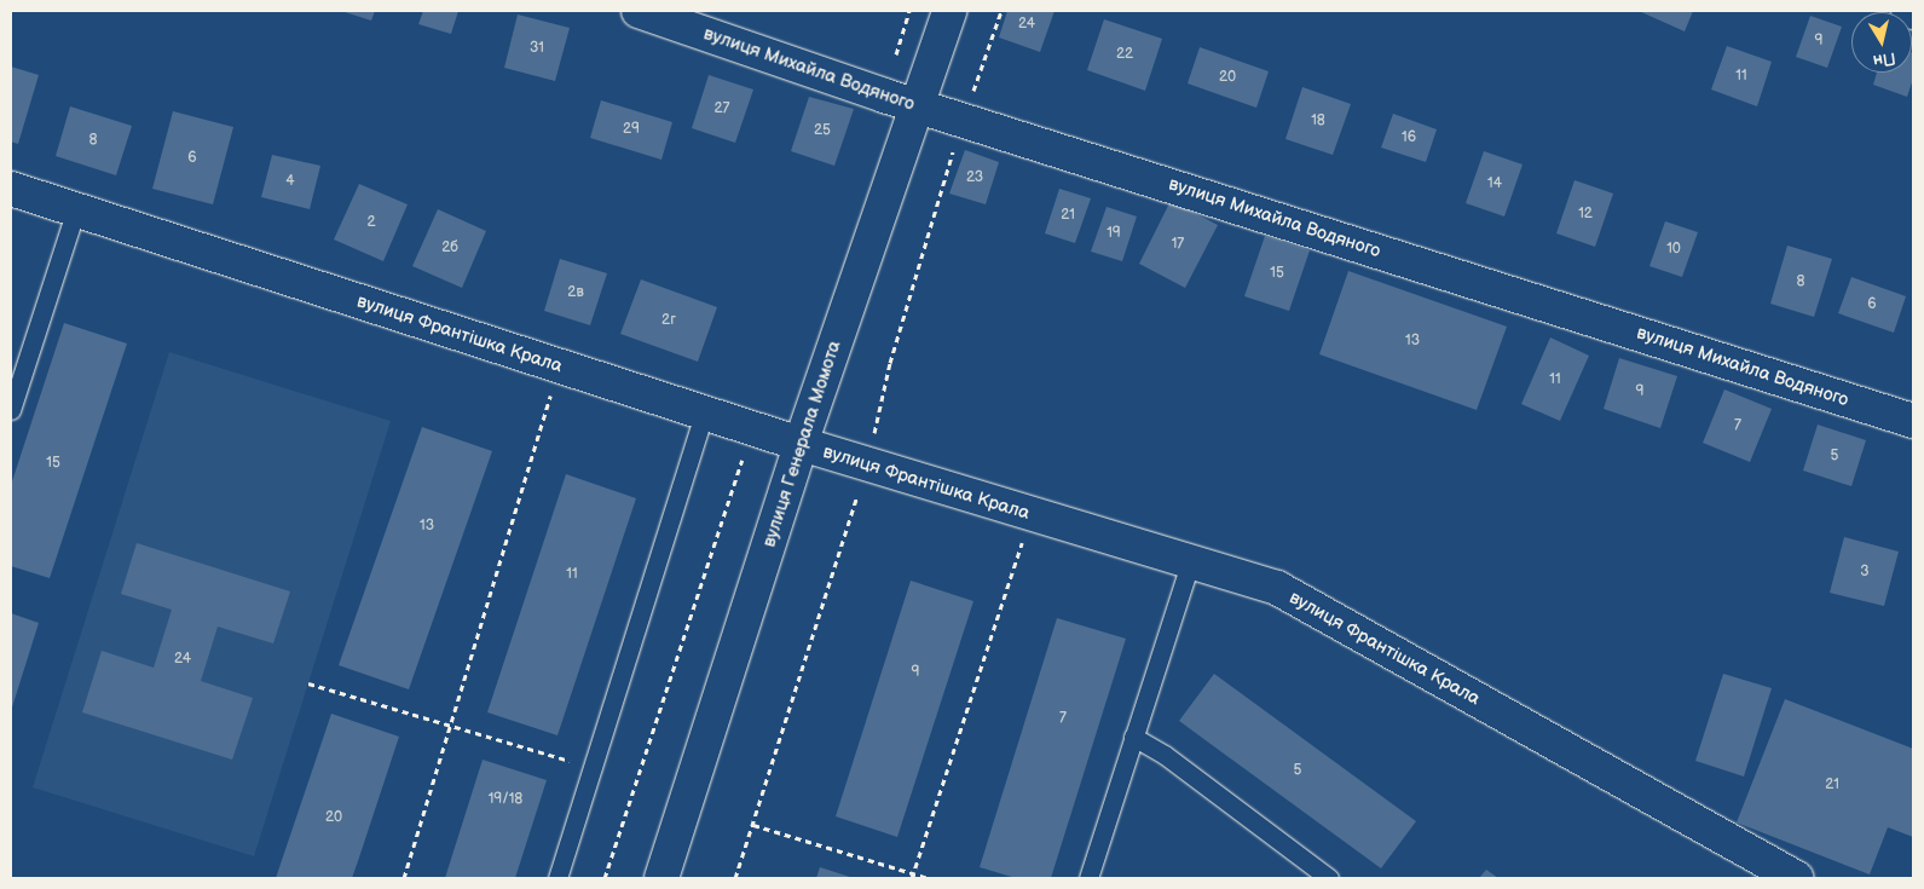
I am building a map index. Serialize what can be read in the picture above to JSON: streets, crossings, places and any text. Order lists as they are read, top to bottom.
{
  "streets": {
    "street": ["вулиця Михайла Водяного", "вулиця Франтішка Крала", "вулиця Генерала Момота"]
  },
  "crossings": [
    ["вулиця Михайла Водяного", "вулиця Генерала Момота"],
    ["вулиця Франтішка Крала", "вулиця Генерала Момота"]
  ],
  "house_numbers": [
    "24",
    "9",
    "31",
    "22",
    "11",
    "20",
    "27",
    "18",
    "29",
    "25",
    "16",
    "8",
    "6",
    "23",
    "4",
    "14",
    "12",
    "21",
    "2",
    "19",
    "17",
    "2б",
    "10",
    "15",
    "8",
    "2в",
    "6",
    "2г",
    "13",
    "11",
    "9",
    "7",
    "5",
    "15",
    "13",
    "3",
    "11",
    "24",
    "9",
    "7",
    "5",
    "21",
    "19/18",
    "20"
  ],
  "north": "bottom"
}
